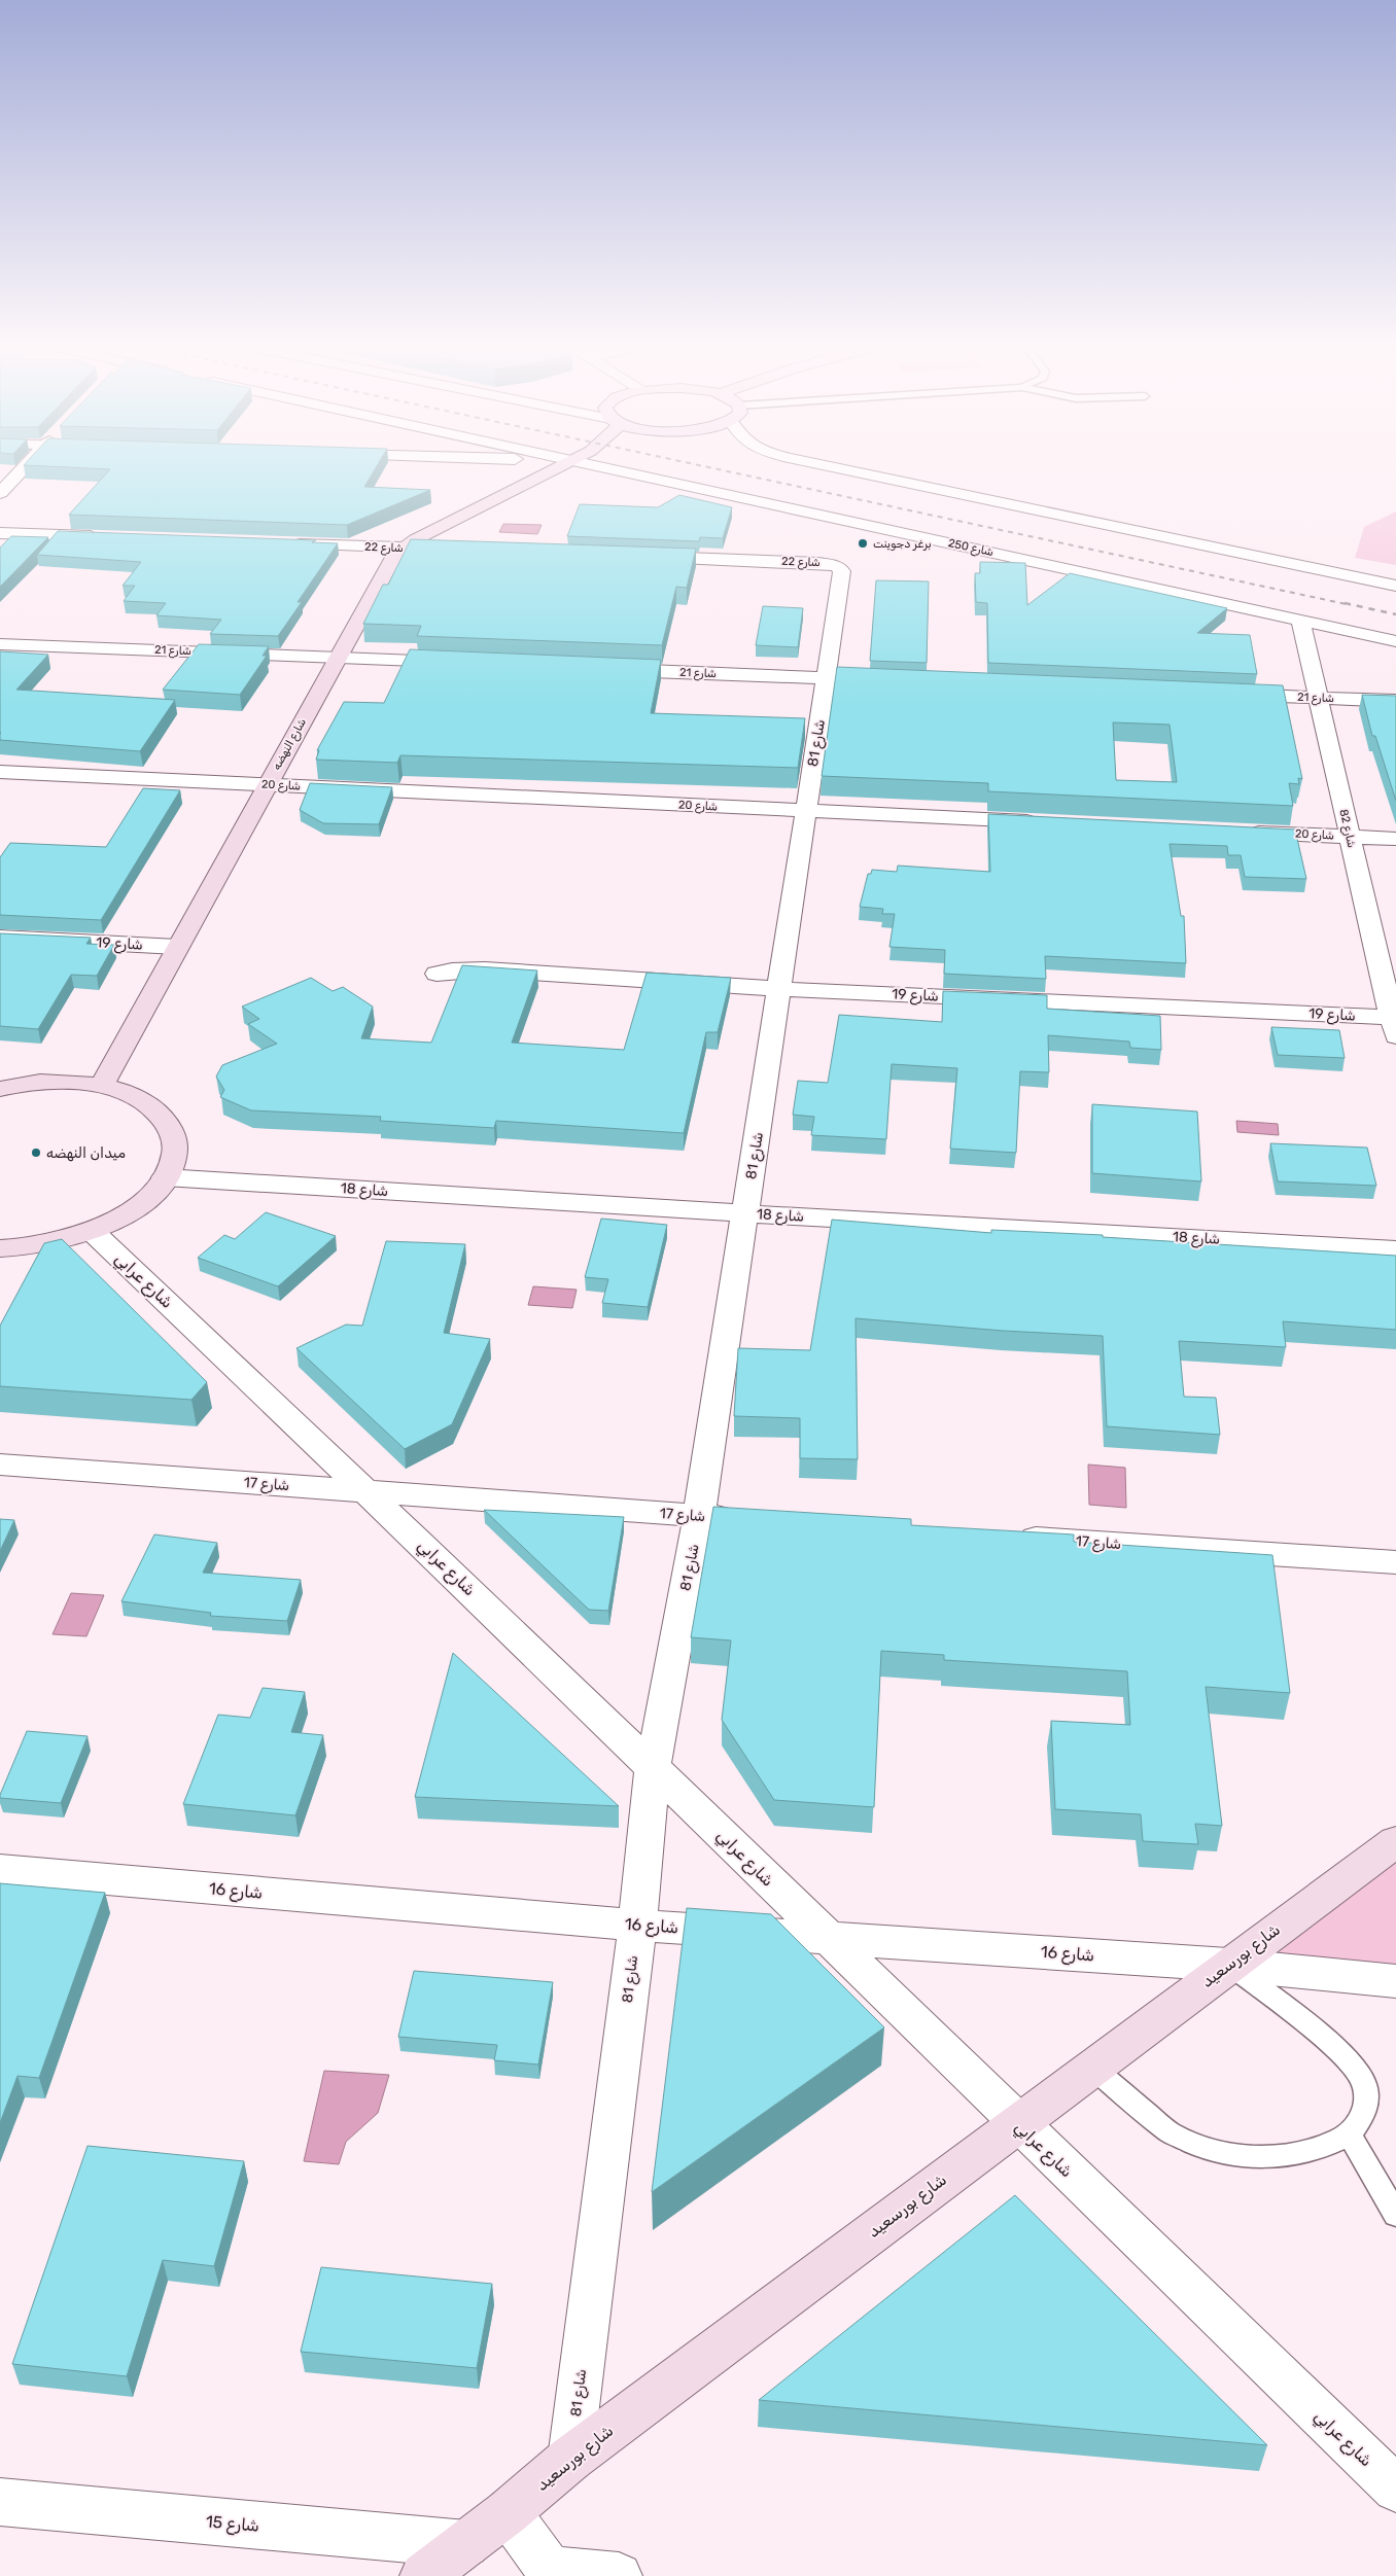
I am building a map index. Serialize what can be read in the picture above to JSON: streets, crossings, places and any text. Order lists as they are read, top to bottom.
{
  "streets": {
    "street": [
      "شارع 22",
      "شارع 250",
      "شارع 21",
      "شارع 81",
      "شارع النهضه",
      "شارع 20",
      "شارع 82",
      "شارع 19",
      "شارع 18",
      "شارع عرابي",
      "شارع 17",
      "شارع 16",
      "شارع بورسعيد",
      "شارع 15"
    ]
  },
  "crossings": [
    ["شارع 22", "شارع 21"],
    ["شارع 22", "شارع 81"],
    ["شارع 22", "شارع النهضه"],
    ["شارع 250", "شارع 82"],
    ["شارع 21", "شارع 81"],
    ["شارع 21", "شارع النهضه"],
    ["شارع 21", "شارع 82"],
    ["شارع 81", "شارع 20"],
    ["شارع 81", "شارع 19"],
    ["شارع 81", "شارع 18"],
    ["شارع 81", "شارع عرابي"],
    ["شارع 81", "شارع 17"],
    ["شارع 81", "شارع 16"],
    ["شارع 81", "شارع بورسعيد"],
    ["شارع النهضه", "شارع 20"],
    ["شارع النهضه", "شارع 19"],
    ["شارع 20", "شارع 82"],
    ["شارع 82", "شارع 19"],
    ["شارع عرابي", "شارع 17"],
    ["شارع عرابي", "شارع 16"],
    ["شارع عرابي", "شارع بورسعيد"],
    ["شارع 16", "شارع بورسعيد"],
    ["شارع بورسعيد", "شارع 15"]
  ],
  "places": ["برغر دجوينت", "ميدان النهضه"]
}
